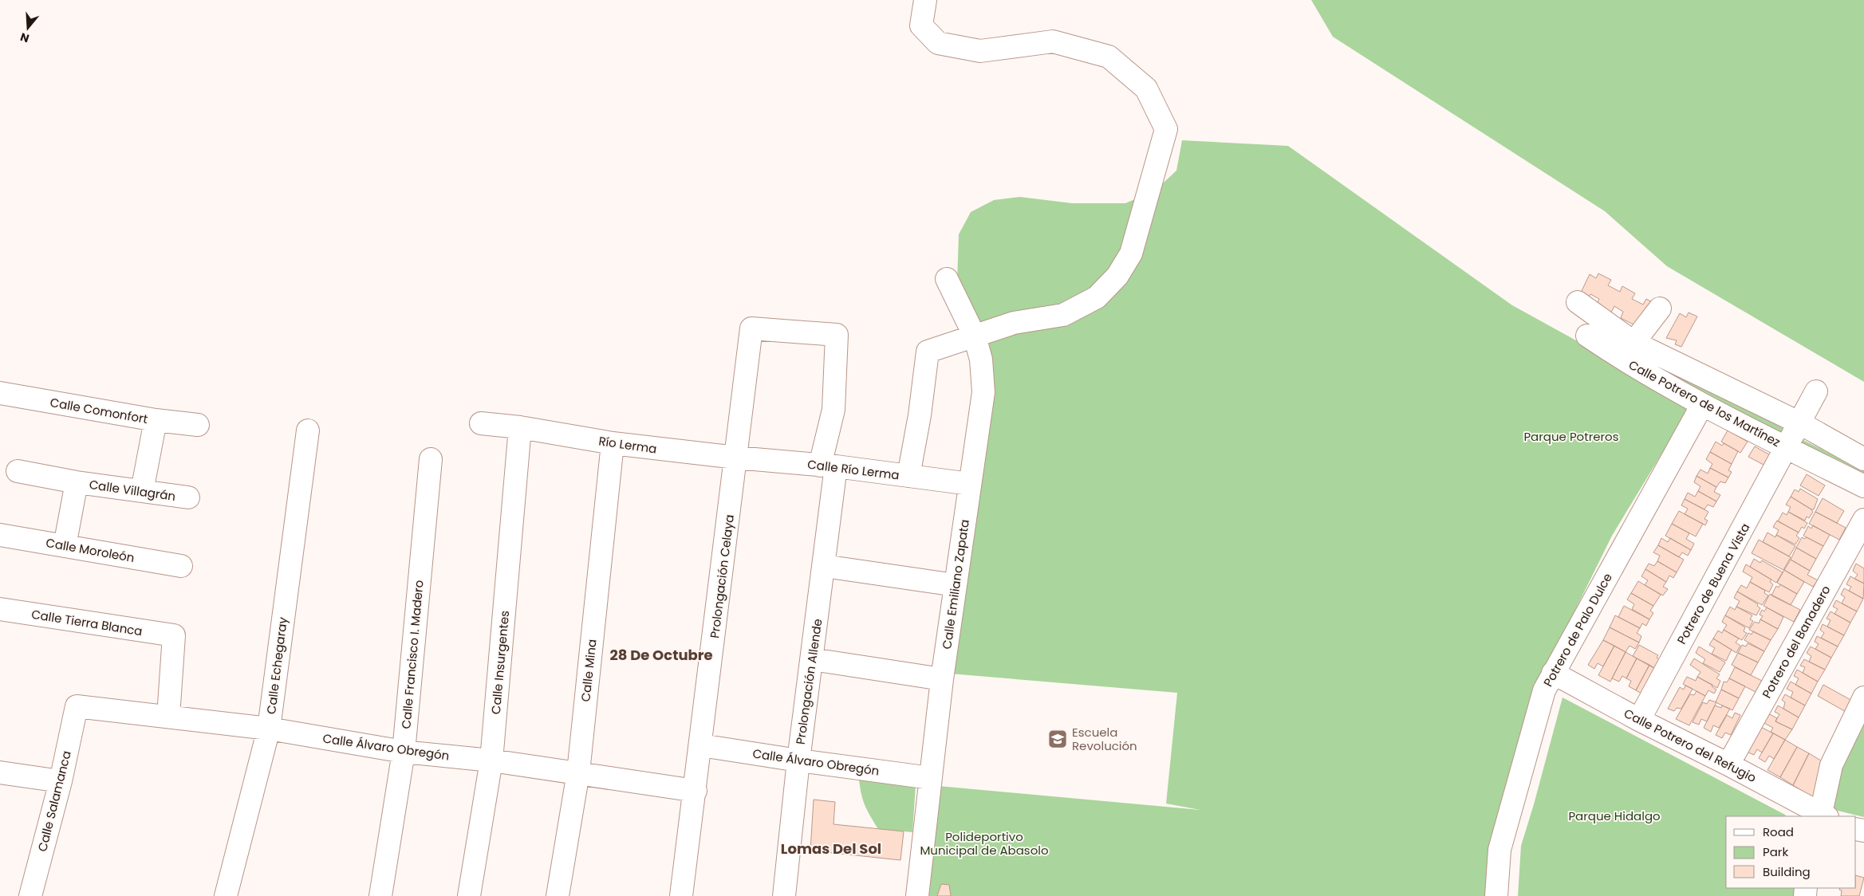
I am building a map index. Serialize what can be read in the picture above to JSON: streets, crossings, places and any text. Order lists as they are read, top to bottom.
{
  "streets": {
    "street": [
      "Calle Potrero de los Martínez",
      "Calle Comonfort",
      "Río Lerma",
      "Calle Río Lerma",
      "Calle Villagrán",
      "Calle Moroleón",
      "Prolongación Celaya",
      "Potrero de Buena Vista",
      "Calle Emiliano Zapata",
      "Calle Tierra Blanca",
      "Potrero de Palo Dulce",
      "Potrero del Banadero",
      "Calle Francisco I. Madero",
      "Calle Insurgentes",
      "Calle Echegaray",
      "Calle Mina",
      "Prolongación Allende",
      "Calle Potrero del Refugio",
      "Calle Álvaro Obregón",
      "Calle Salamanca"
    ]
  },
  "crossings": [
    ["Calle Potrero de los Martínez", "Potrero de Buena Vista"],
    ["Calle Potrero de los Martínez", "Potrero de Palo Dulce"],
    ["Río Lerma", "Calle Río Lerma"],
    ["Río Lerma", "Prolongación Celaya"],
    ["Río Lerma", "Calle Insurgentes"],
    ["Río Lerma", "Calle Mina"],
    ["Calle Río Lerma", "Prolongación Celaya"],
    ["Calle Río Lerma", "Calle Emiliano Zapata"],
    ["Calle Río Lerma", "Prolongación Allende"],
    ["Prolongación Celaya", "Prolongación Allende"],
    ["Prolongación Celaya", "Calle Álvaro Obregón"],
    ["Potrero de Buena Vista", "Calle Potrero del Refugio"],
    ["Calle Emiliano Zapata", "Calle Álvaro Obregón"],
    ["Calle Tierra Blanca", "Calle Álvaro Obregón"],
    ["Potrero de Palo Dulce", "Calle Potrero del Refugio"],
    ["Potrero del Banadero", "Calle Potrero del Refugio"],
    ["Calle Francisco I. Madero", "Calle Álvaro Obregón"],
    ["Calle Insurgentes", "Calle Álvaro Obregón"],
    ["Calle Echegaray", "Calle Álvaro Obregón"],
    ["Calle Mina", "Calle Álvaro Obregón"],
    ["Prolongación Allende", "Calle Álvaro Obregón"],
    ["Calle Álvaro Obregón", "Calle Salamanca"]
  ],
  "districts": ["28 De Octubre", "Lomas Del Sol"],
  "parks": ["Parque Potreros", "Parque Hidalgo", "Polideportivo Municipal de Abasolo"],
  "places": {
    "school or university": ["Escuela Revolución"]
  },
  "legend": ["Road", "Park", "Building"],
  "north": "bottom"
}
